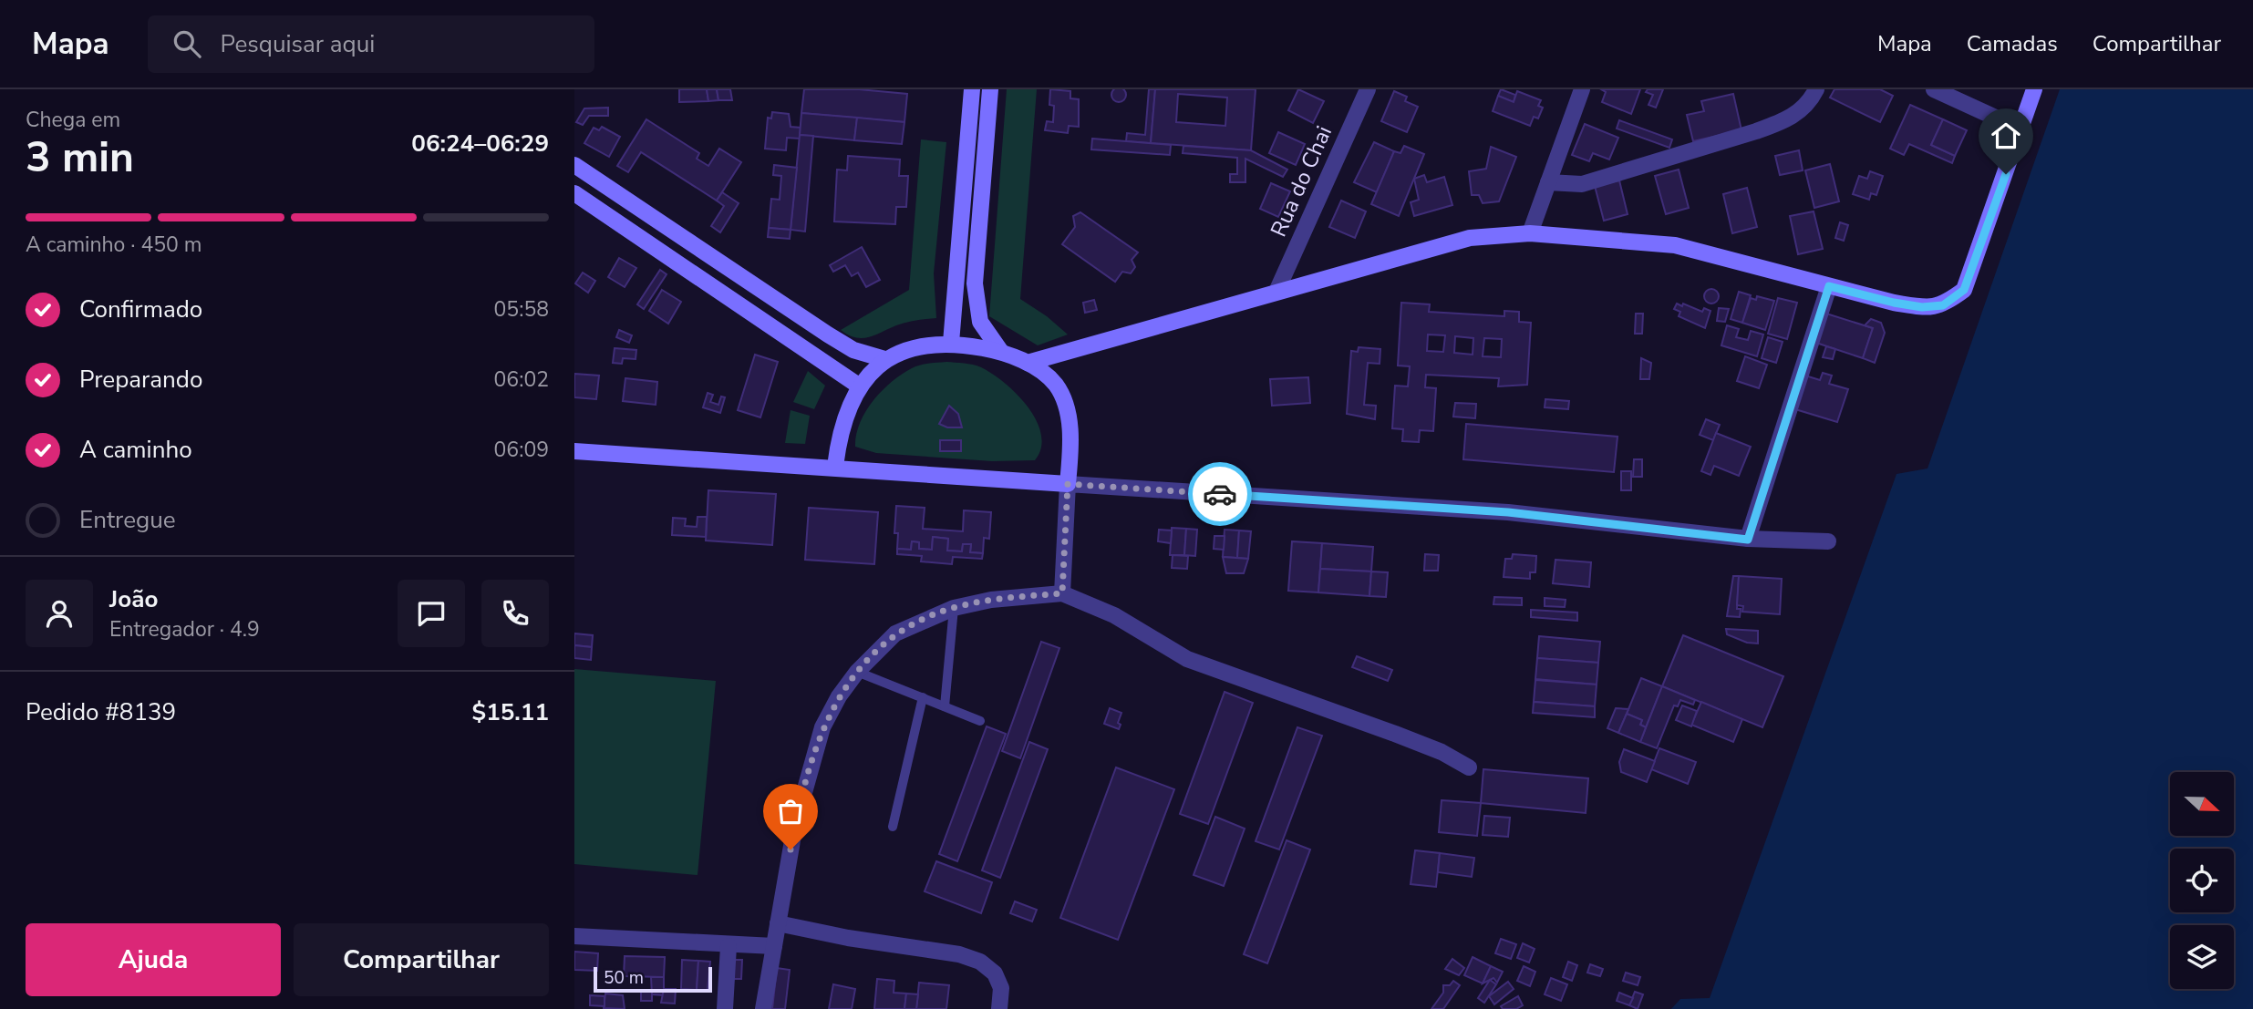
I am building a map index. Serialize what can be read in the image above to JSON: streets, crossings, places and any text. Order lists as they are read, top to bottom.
{
  "streets": {
    "street": ["Rua do Chai"]
  },
  "scale_bar": "50 m",
  "north": "right",
  "page": {
    "header": "Mapa",
    "search": "Pesquisar aqui",
    "nav": ["Mapa", "Camadas", "Compartilhar"],
    "heading": ["3 min", "Chega em", "06:24–06:29"],
    "panel": [
      "João",
      "Entregador · 4.9",
      "Pedido #8139",
      "$15.11"
    ],
    "bar": "A caminho · 450 m",
    "list": [
      ["Confirmado", "05:58"],
      ["Preparando", "06:02"],
      ["A caminho", "06:09"],
      "Entregue"
    ],
    "buttons": ["Ajuda", "Compartilhar"],
    "scale": "50 m"
  }
}
